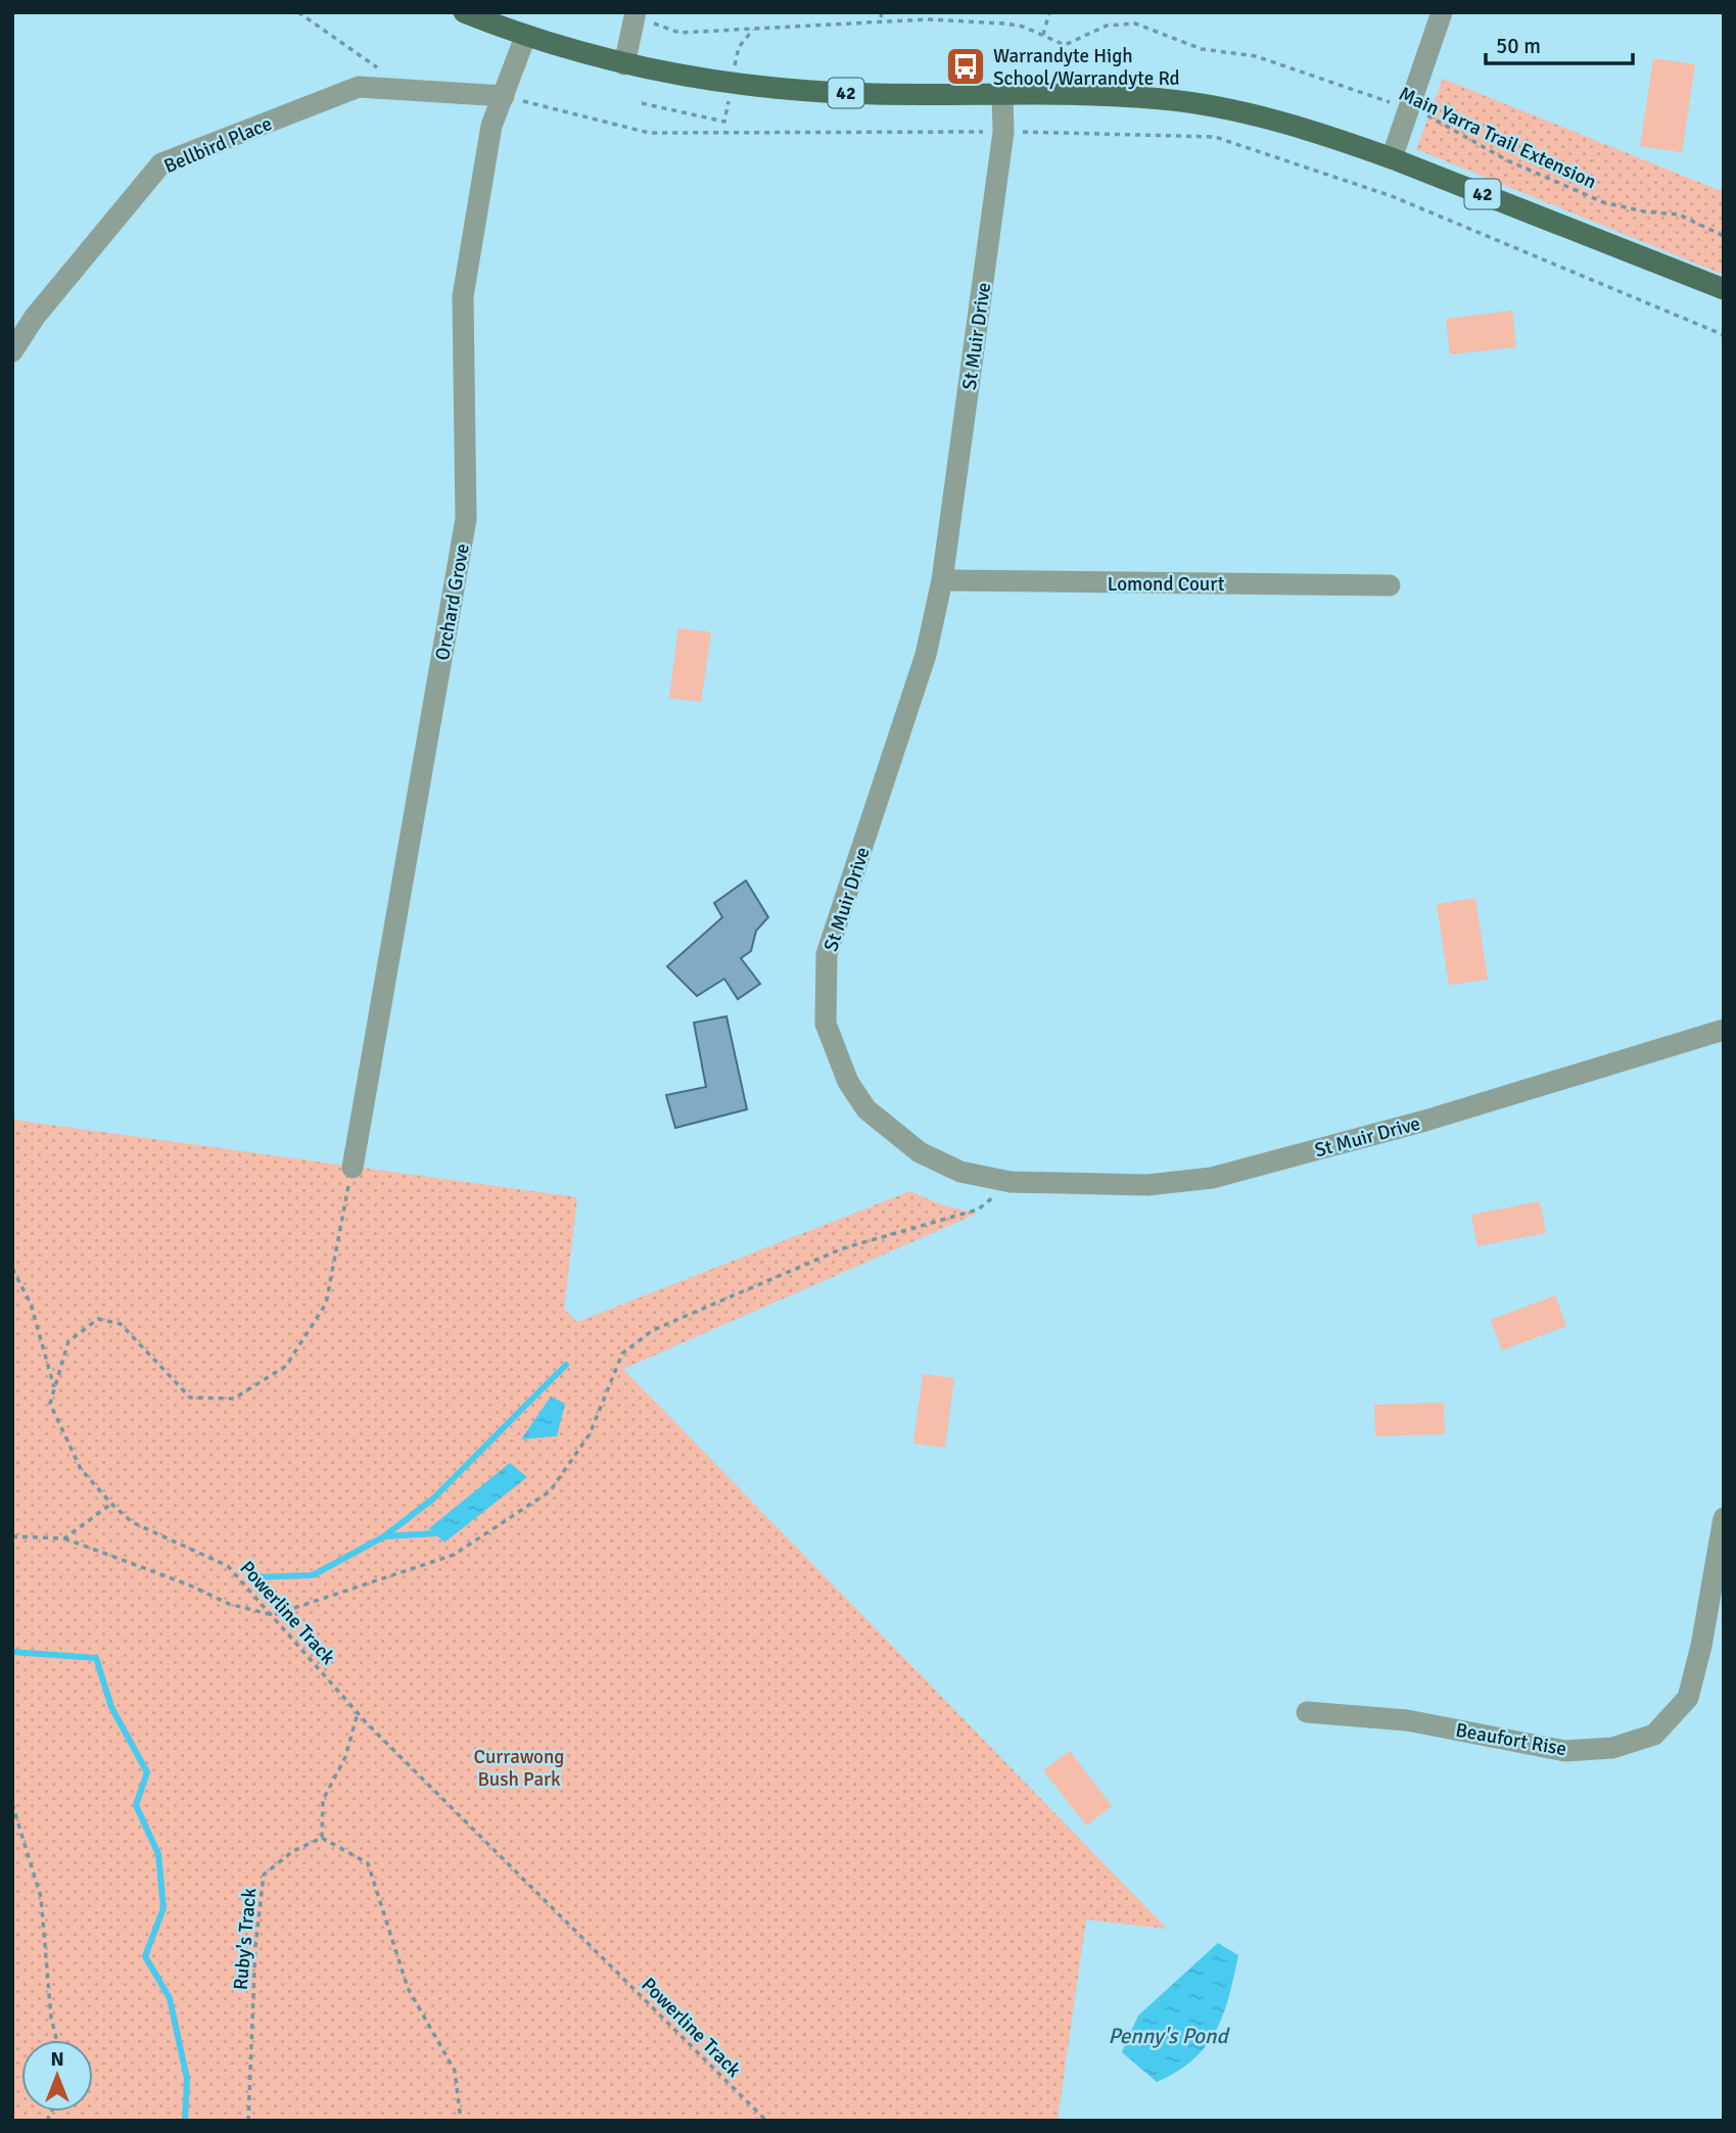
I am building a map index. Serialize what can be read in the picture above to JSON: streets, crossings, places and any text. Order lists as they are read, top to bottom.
{
  "streets": {
    "main road": ["42"],
    "street": [
      "Bellbird Place",
      "St Muir Drive",
      "Lomond Court",
      "Orchard Grove",
      "Beaufort Rise"
    ],
    "path": ["Main Yarra Trail Extension", "Powerline Track", "Ruby's Track"]
  },
  "crossings": [
    ["42", "St Muir Drive"],
    ["42", "Orchard Grove"],
    ["Bellbird Place", "Orchard Grove"],
    ["St Muir Drive", "Lomond Court"],
    ["Orchard Grove", "Powerline Track"]
  ],
  "water": ["Penny's Pond"],
  "parks": ["Currawong Bush Park"],
  "places": {
    "bus stop": ["Warrandyte High School/Warrandyte Rd"]
  },
  "scale_bar": "50 m",
  "north": "top"
}
